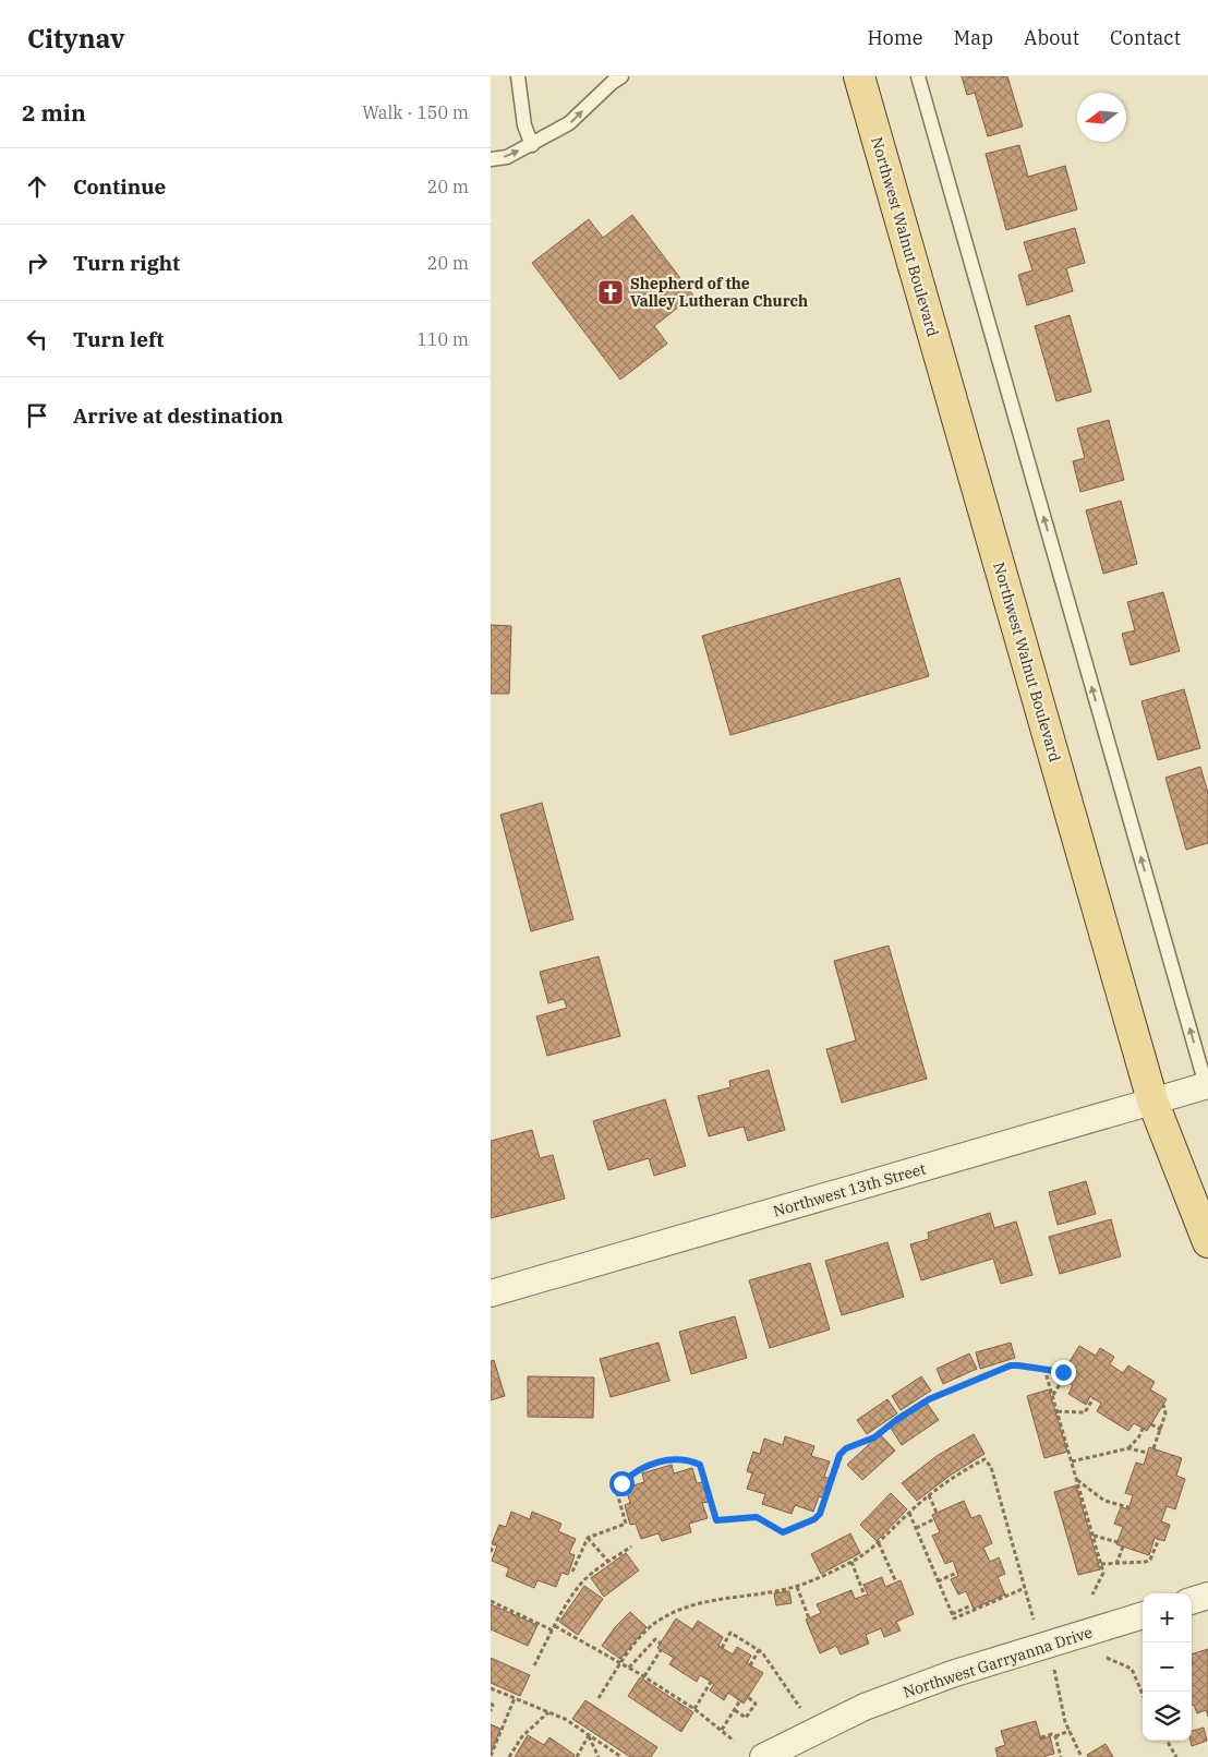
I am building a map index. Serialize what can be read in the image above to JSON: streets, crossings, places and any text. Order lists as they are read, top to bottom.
{
  "streets": {
    "main road": ["Northwest Walnut Boulevard"],
    "street": ["Northwest 13th Street", "Northwest Garryanna Drive"]
  },
  "crossings": [
    ["Northwest Walnut Boulevard", "Northwest 13th Street"]
  ],
  "places": {
    "church": ["Shepherd of the Valley Lutheran Church"]
  },
  "north": "left",
  "page": {
    "header": "Citynav",
    "nav": [
      "Home",
      "Map",
      "About",
      "Contact"
    ],
    "heading": ["2 min", "Walk · 150 m"],
    "list": [
      ["Continue", "20 m"],
      ["Turn right", "20 m"],
      ["Turn left", "110 m"],
      "Arrive at destination"
    ],
    "map_buttons": ["+", "−"]
  }
}
